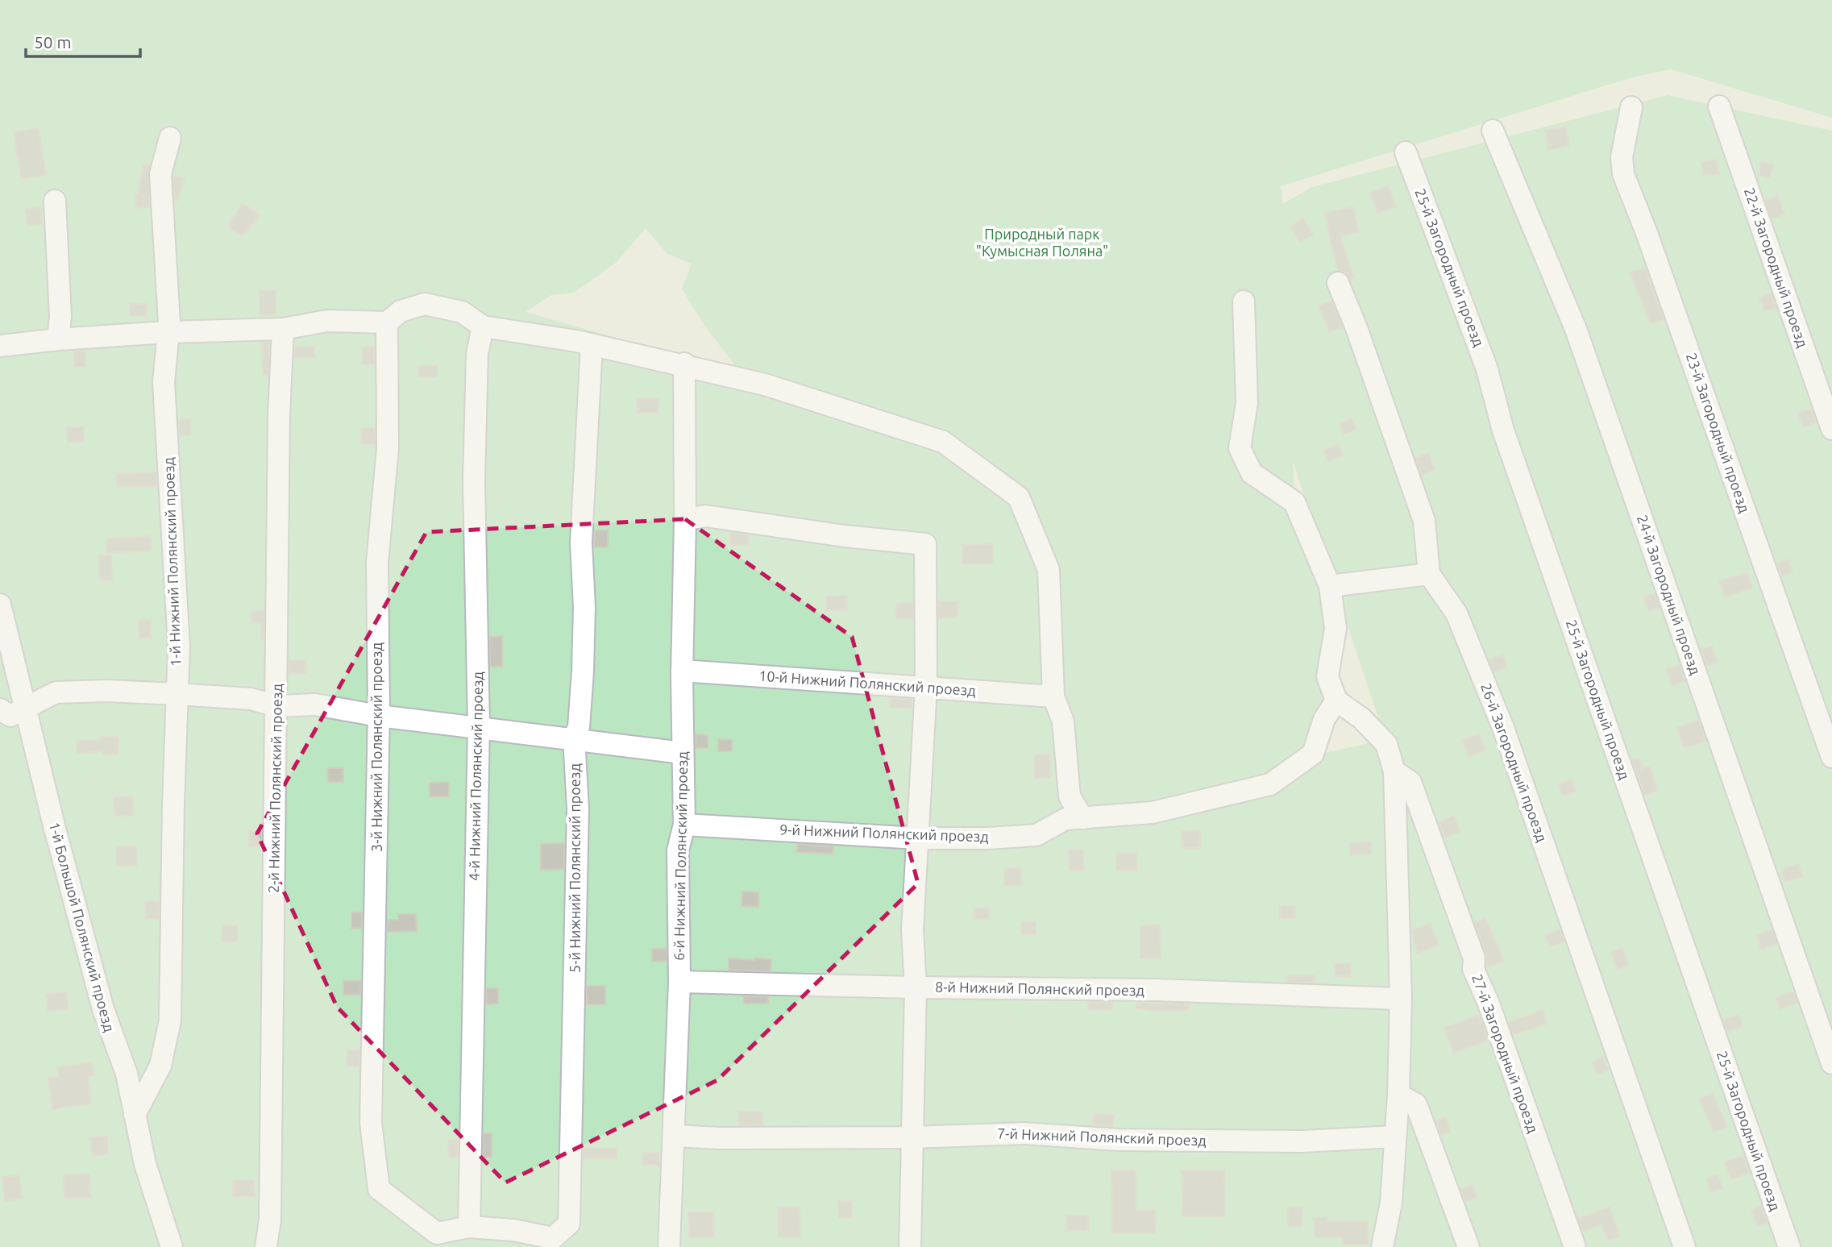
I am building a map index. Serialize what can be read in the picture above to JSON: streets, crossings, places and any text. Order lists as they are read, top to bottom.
{
  "streets": {
    "street": [
      "25-й Загородный проезд",
      "22-й Загородный проезд",
      "23-й Загородный проезд",
      "1-й Нижний Полянский проезд",
      "24-й Загородный проезд",
      "10-й Нижний Полянский проезд",
      "3-й Нижний Полянский проезд",
      "26-й Загородный проезд",
      "4-й Нижний Полянский проезд",
      "2-й Нижний Полянский проезд",
      "9-й Нижний Полянский проезд",
      "6-й Нижний Полянский проезд",
      "5-й Нижний Полянский проезд",
      "1-й Большой Полянский проезд",
      "8-й Нижний Полянский проезд",
      "27-й Загородный проезд",
      "7-й Нижний Полянский проезд"
    ]
  },
  "crossings": [
    ["1-й Нижний Полянский проезд", "1-й Большой Полянский проезд"],
    ["10-й Нижний Полянский проезд", "6-й Нижний Полянский проезд"],
    ["3-й Нижний Полянский проезд", "4-й Нижний Полянский проезд"],
    ["3-й Нижний Полянский проезд", "5-й Нижний Полянский проезд"],
    ["4-й Нижний Полянский проезд", "5-й Нижний Полянский проезд"],
    ["9-й Нижний Полянский проезд", "6-й Нижний Полянский проезд"],
    ["6-й Нижний Полянский проезд", "8-й Нижний Полянский проезд"],
    ["6-й Нижний Полянский проезд", "7-й Нижний Полянский проезд"]
  ],
  "parks": ["Природный парк \"Кумысная Поляна\""],
  "scale_bar": "50 m"
}
